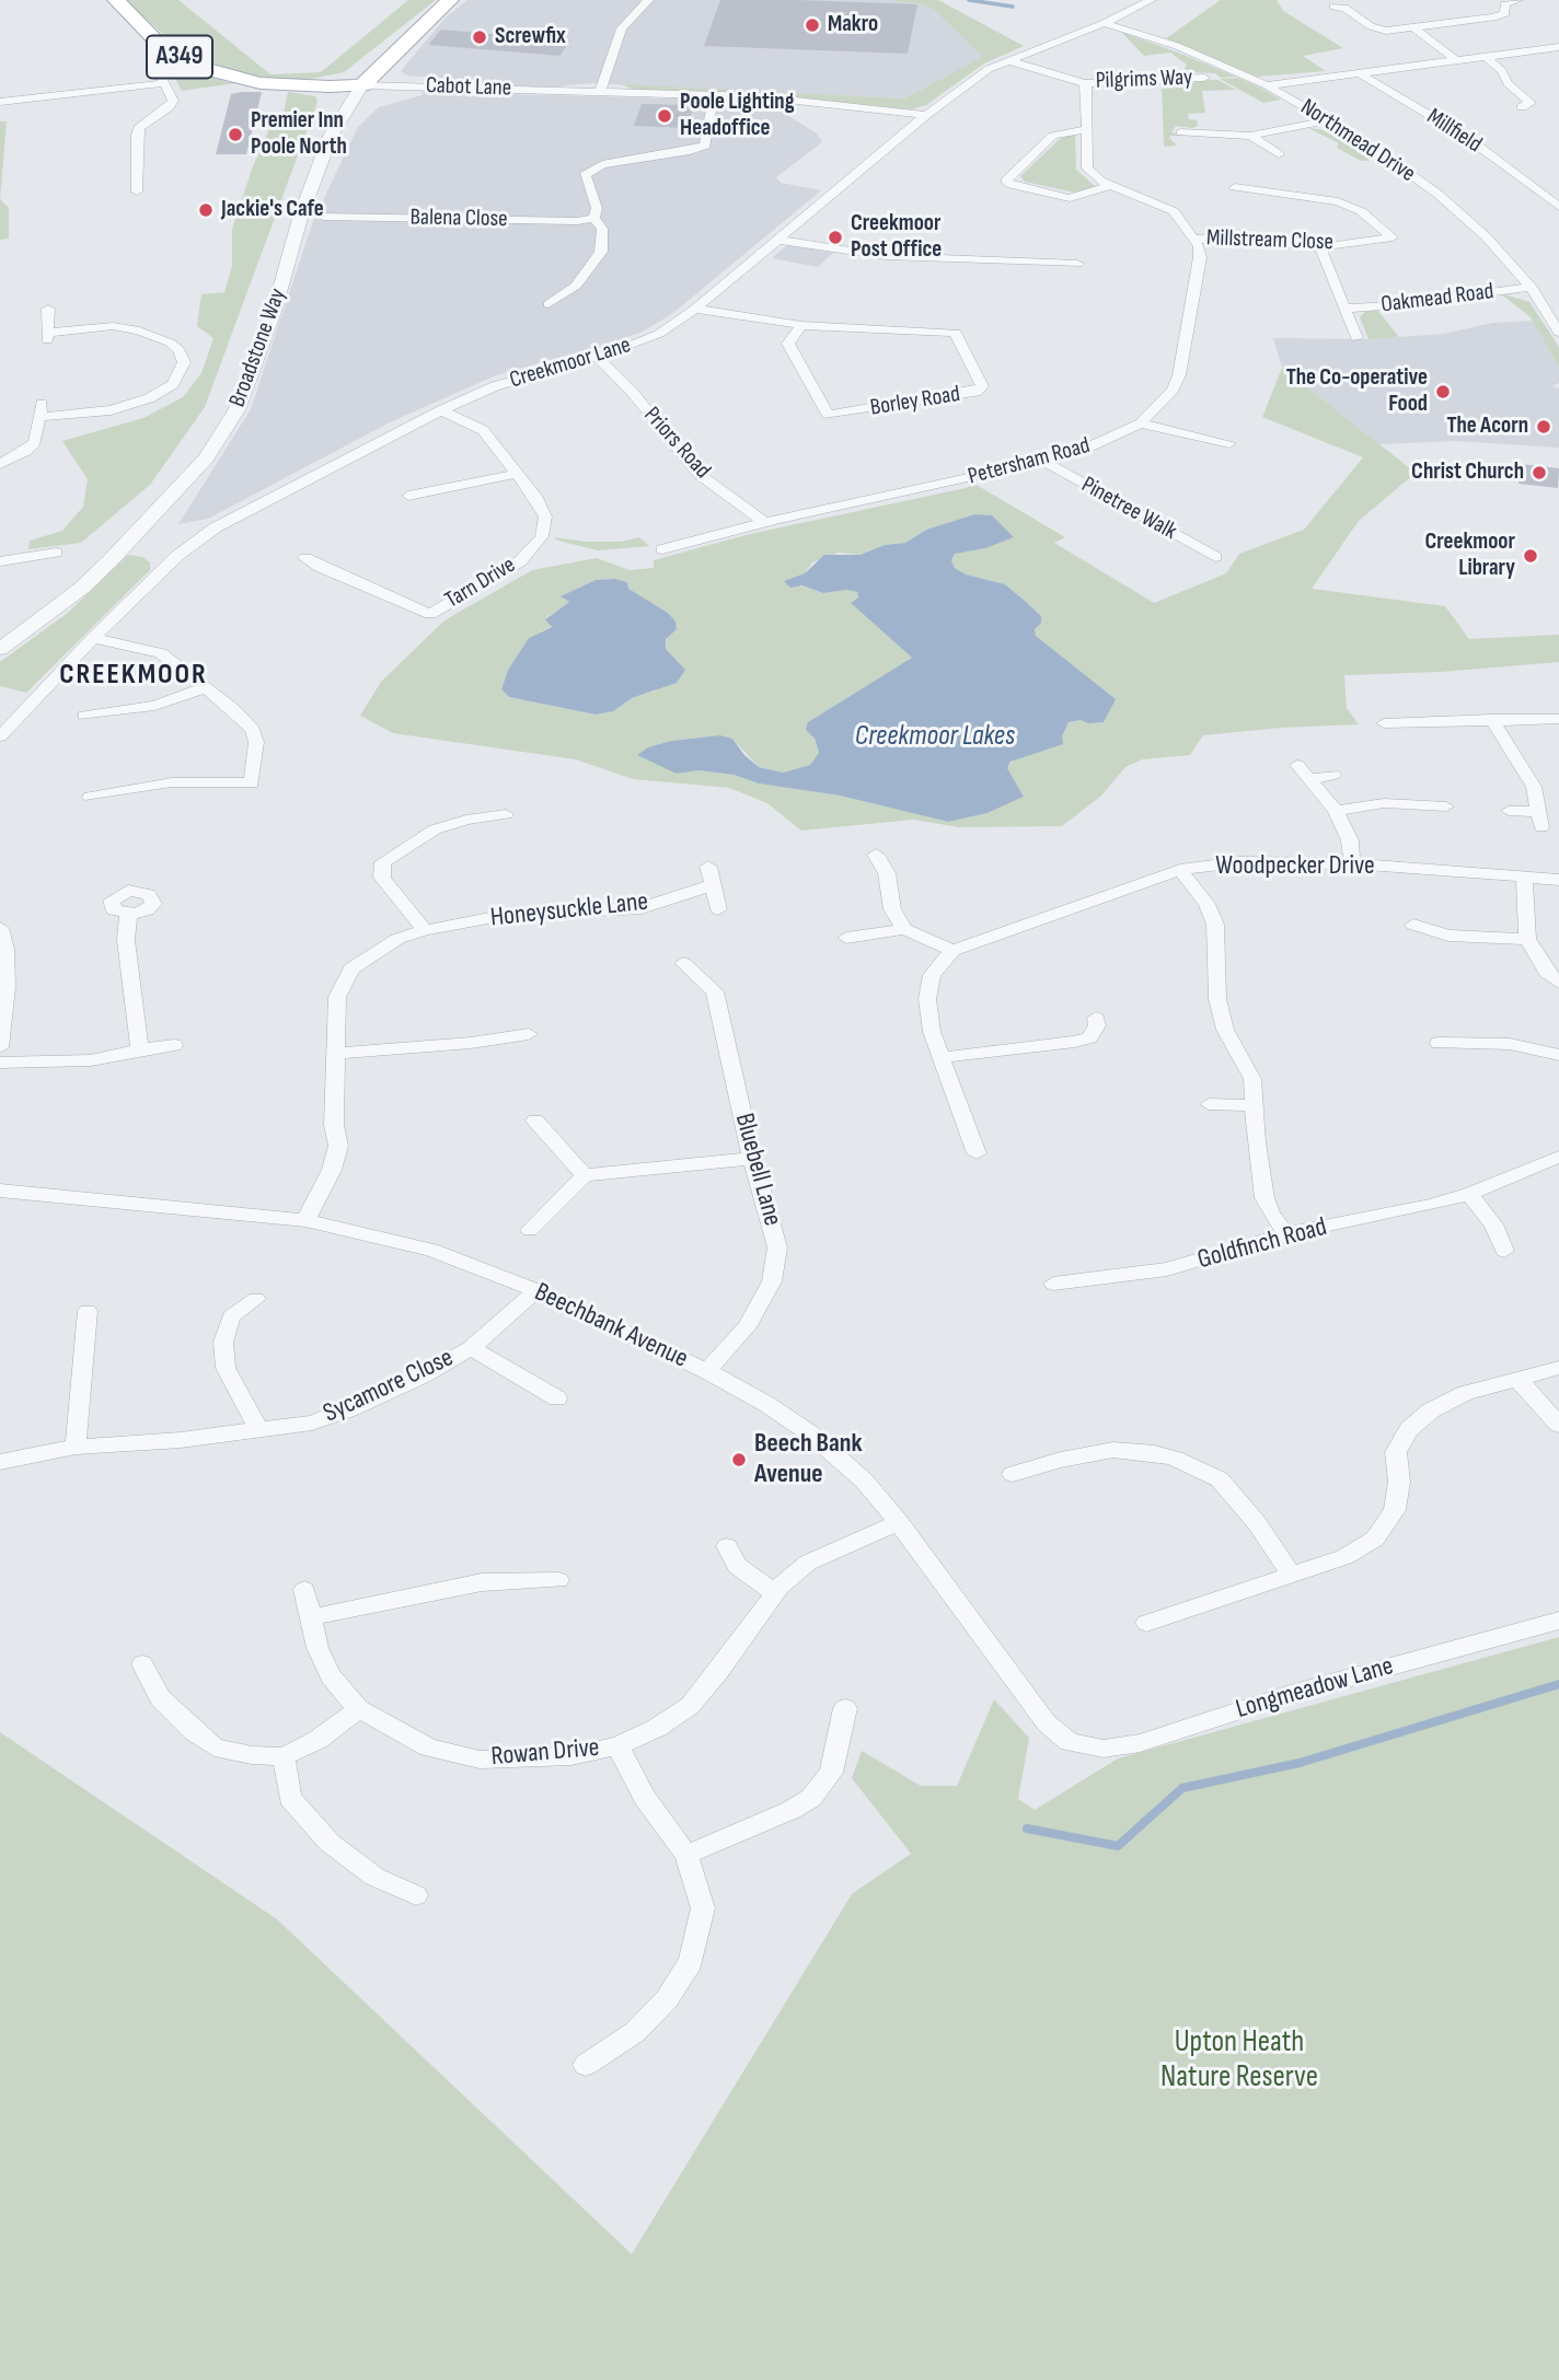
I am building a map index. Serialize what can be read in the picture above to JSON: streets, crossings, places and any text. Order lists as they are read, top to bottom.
{
  "streets": {
    "main road": ["A349", "Cabot Lane", "Broadstone Way"],
    "street": [
      "Pilgrims Way",
      "Millfield",
      "Northmead Drive",
      "Balena Close",
      "Millstream Close",
      "Oakmead Road",
      "Creekmoor Lane",
      "Borley Road",
      "Priors Road",
      "Petersham Road",
      "Pinetree Walk",
      "Tarn Drive",
      "Woodpecker Drive",
      "Honeysuckle Lane",
      "Bluebell Lane",
      "Goldfinch Road",
      "Beechbank Avenue",
      "Sycamore Close",
      "Longmeadow Lane",
      "Rowan Drive"
    ]
  },
  "crossings": [
    ["Cabot Lane", "Broadstone Way"],
    ["Cabot Lane", "Creekmoor Lane"],
    ["Millfield", "Northmead Drive"],
    ["Northmead Drive", "Oakmead Road"],
    ["Northmead Drive", "Creekmoor Lane"],
    ["Millstream Close", "Oakmead Road"],
    ["Millstream Close", "Petersham Road"],
    ["Creekmoor Lane", "Borley Road"],
    ["Creekmoor Lane", "Priors Road"],
    ["Creekmoor Lane", "Tarn Drive"],
    ["Priors Road", "Petersham Road"],
    ["Petersham Road", "Pinetree Walk"],
    ["Honeysuckle Lane", "Beechbank Avenue"],
    ["Bluebell Lane", "Beechbank Avenue"],
    ["Beechbank Avenue", "Sycamore Close"],
    ["Beechbank Avenue", "Longmeadow Lane"],
    ["Beechbank Avenue", "Rowan Drive"]
  ],
  "districts": ["CREEKMOOR"],
  "water": ["Creekmoor Lakes"],
  "parks": ["Upton Heath Nature Reserve"],
  "places": [
    "Makro",
    "Screwfix",
    "Poole Lighting Headoffice",
    "Premier Inn Poole North",
    "Jackie's Cafe",
    "Creekmoor Post Office",
    "The Co-operative Food",
    "The Acorn",
    "Christ Church",
    "Creekmoor Library",
    "Beech Bank Avenue"
  ]
}
